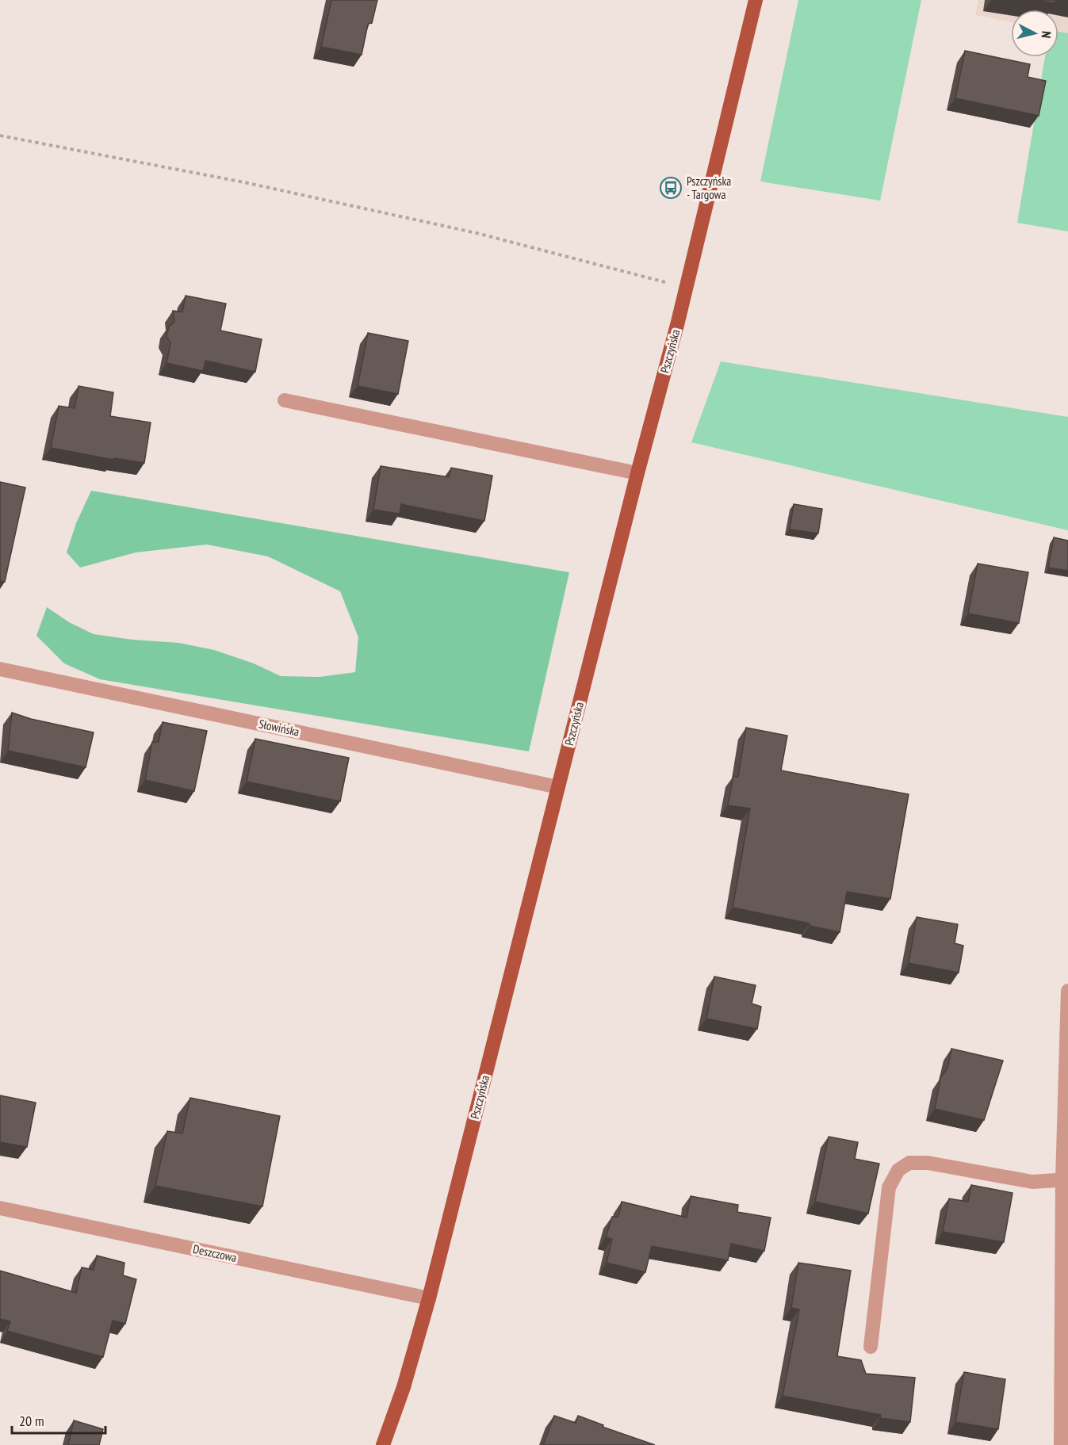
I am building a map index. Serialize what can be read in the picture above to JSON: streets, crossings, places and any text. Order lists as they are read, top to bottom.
{
  "streets": {
    "main road": ["Pszczyńska"],
    "street": ["Słowińska", "Deszczowa"]
  },
  "crossings": [
    ["Pszczyńska", "Słowińska"],
    ["Pszczyńska", "Deszczowa"]
  ],
  "places": {
    "bus stop": ["Pszczyńska - Targowa"]
  },
  "scale_bar": "20 m",
  "north": "right"
}
